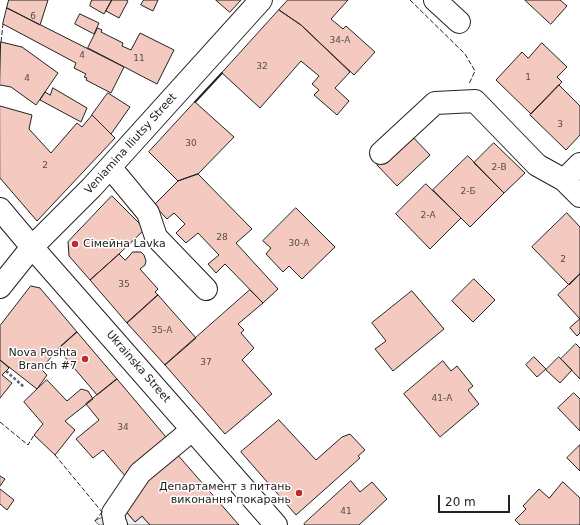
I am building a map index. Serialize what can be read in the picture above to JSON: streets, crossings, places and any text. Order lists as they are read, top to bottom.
{
  "streets": {
    "street": ["Veniamina Iliutsy Street", "Ukrainska Street"]
  },
  "crossings": [
    ["Veniamina Iliutsy Street", "Ukrainska Street"]
  ],
  "places": ["Сімейна Lavka", "Nova Poshta Branch #7", "Департамент з питань виконання покарань"],
  "house_numbers": [
    "6",
    "34-А",
    "4",
    "11",
    "32",
    "1",
    "4",
    "3",
    "30",
    "2",
    "2-В",
    "2-Б",
    "2-А",
    "28",
    "30-А",
    "2",
    "35",
    "35-А",
    "37",
    "41-А",
    "34",
    "41"
  ],
  "scale_bar": "20 m"
}
